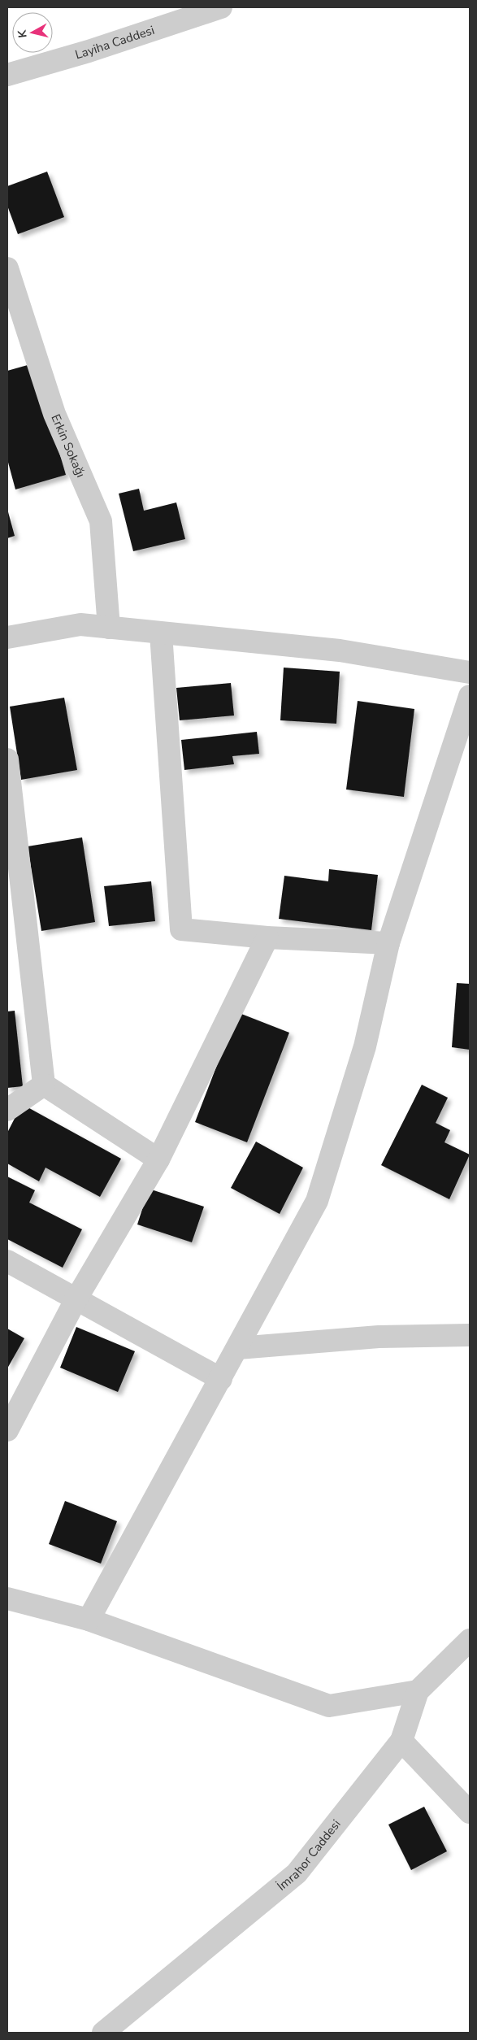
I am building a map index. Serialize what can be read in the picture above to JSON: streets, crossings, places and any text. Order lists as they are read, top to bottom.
{
  "streets": {
    "street": ["Layiha Caddesi", "Erkin Sokağı", "İmrahor Caddesi"]
  },
  "north": "left"
}
